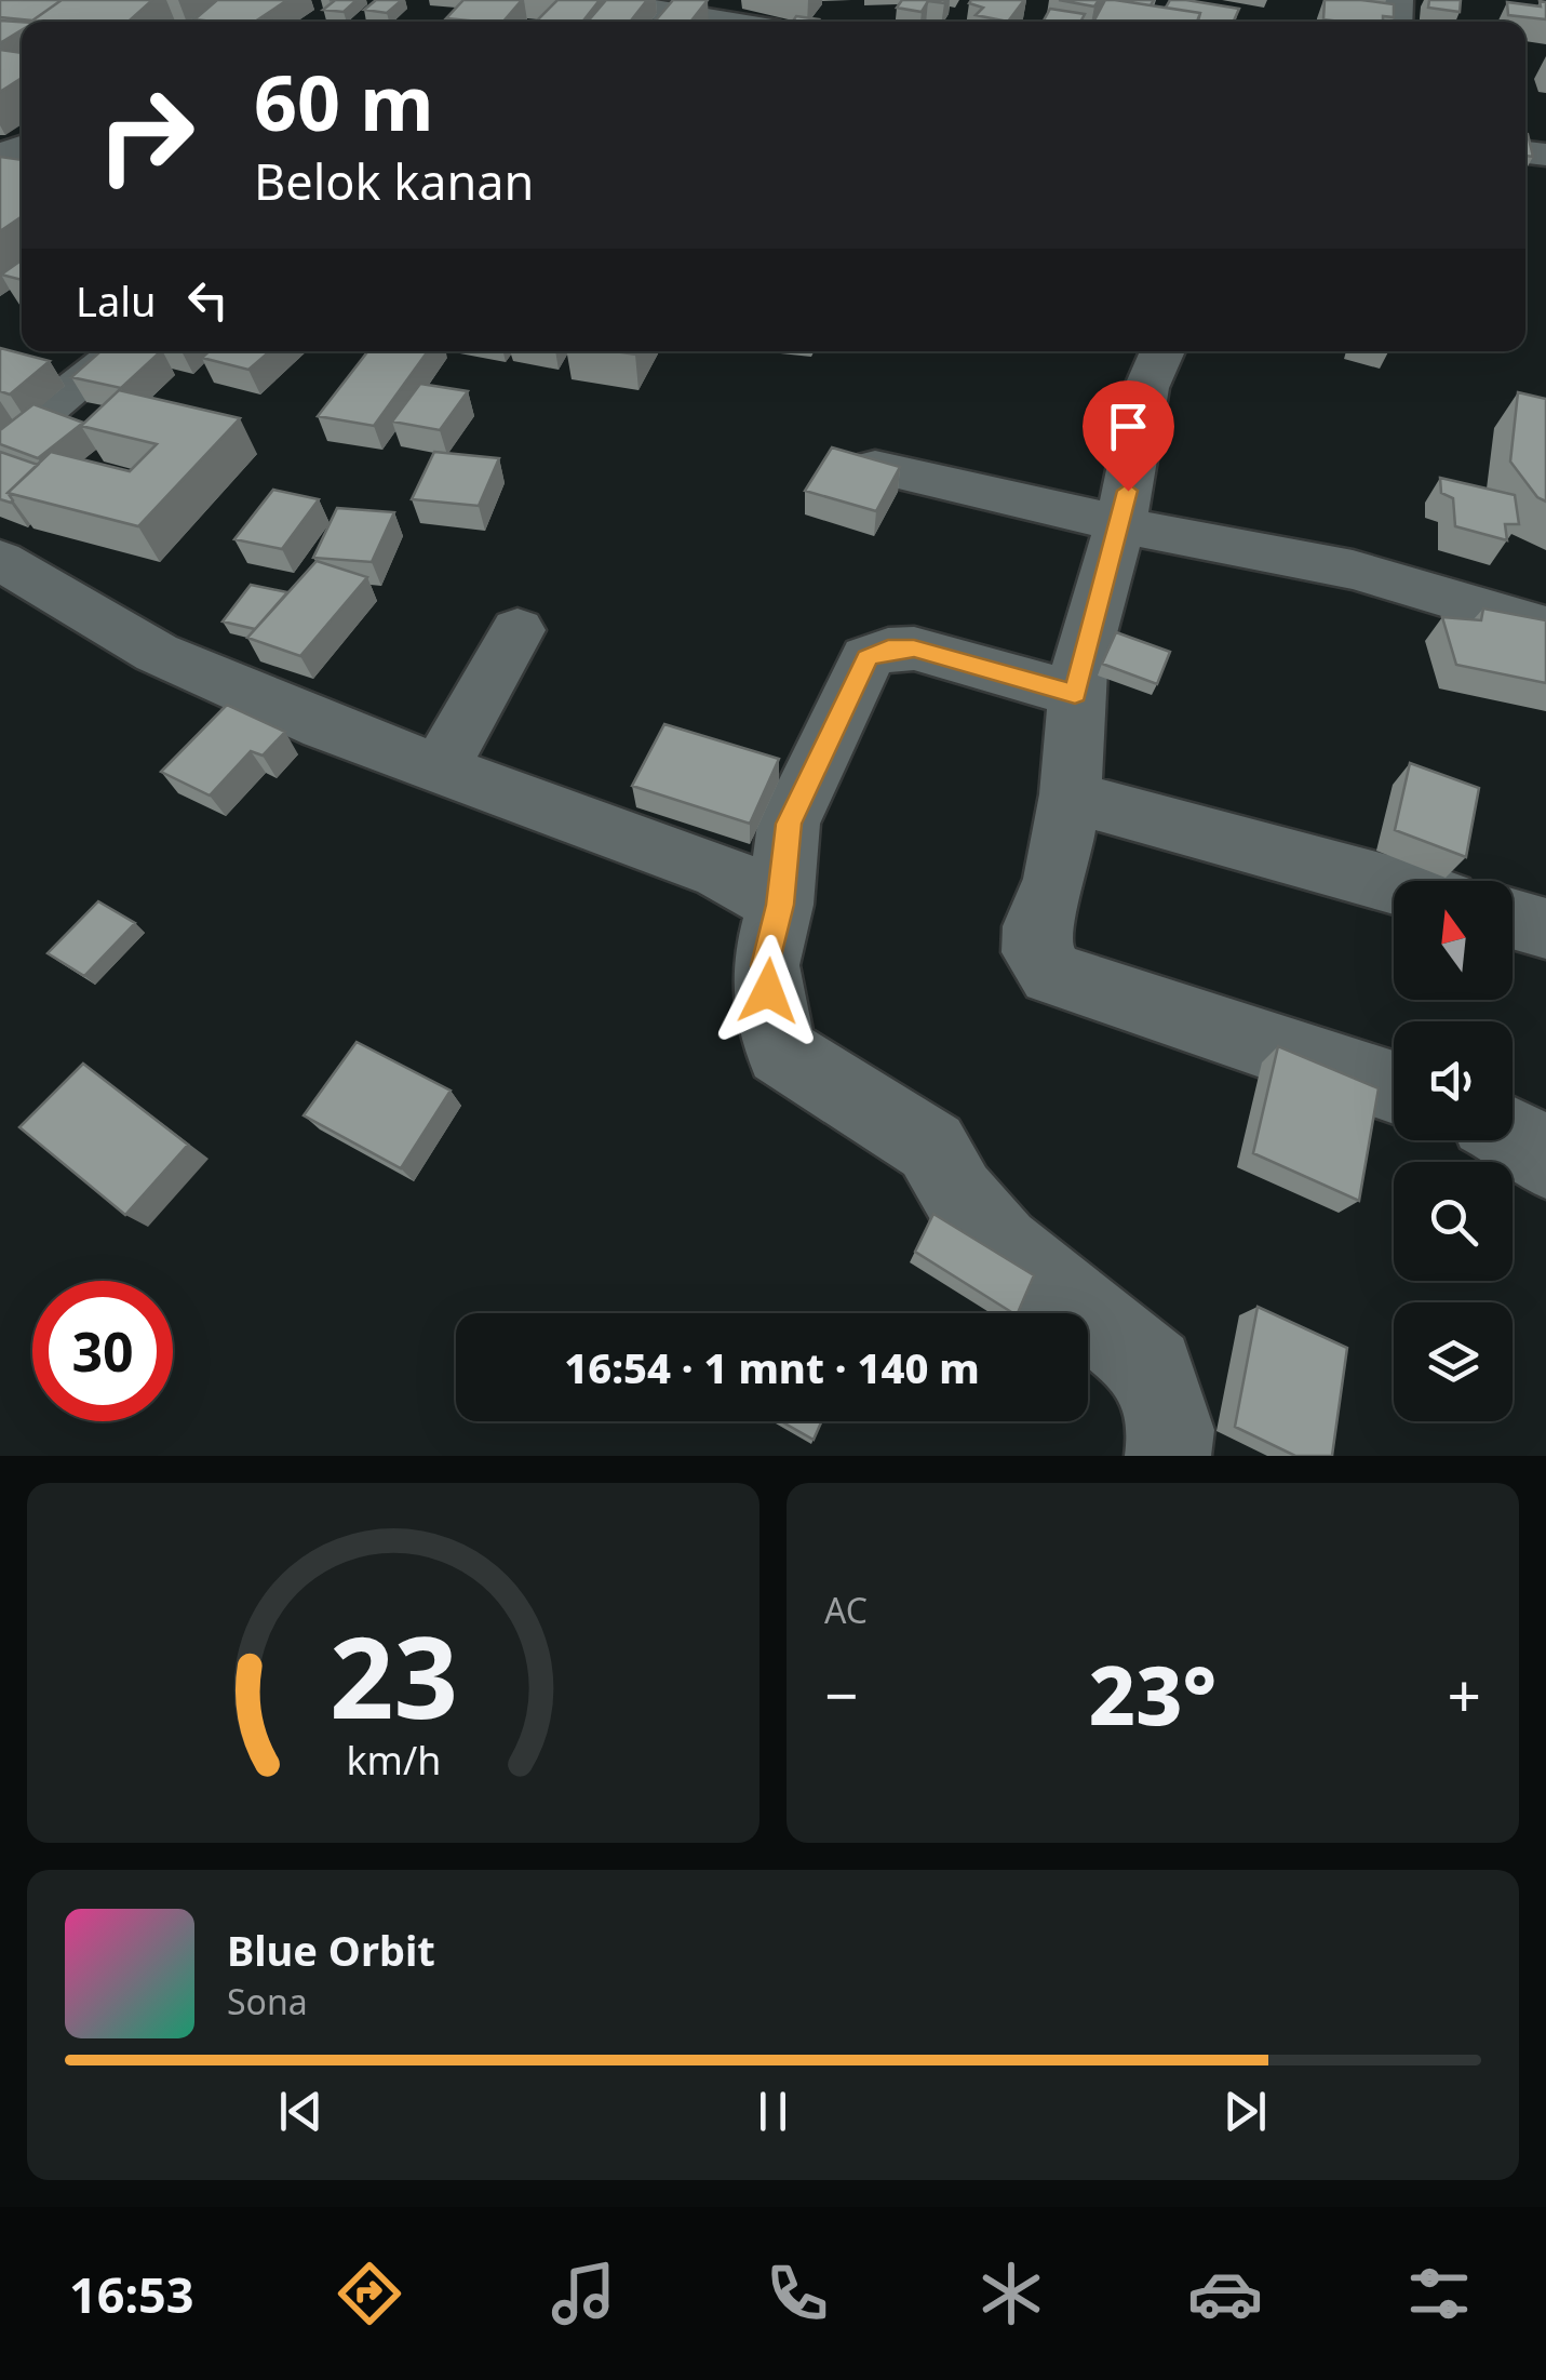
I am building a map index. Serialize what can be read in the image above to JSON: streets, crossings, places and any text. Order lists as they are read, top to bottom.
{
  "north": "top",
  "page": {
    "turn": ["60 m", "Belok kanan"],
    "then": "Lalu",
    "limit": "30",
    "trip": "16:54 · 1 mnt · 140 m",
    "tile": "AC",
    "heat": ["−", "23°", "+"],
    "song": ["Blue Orbit", "Sona"],
    "tabs": "16:53",
    "gauge": ["23", "km/h"]
  }
}
